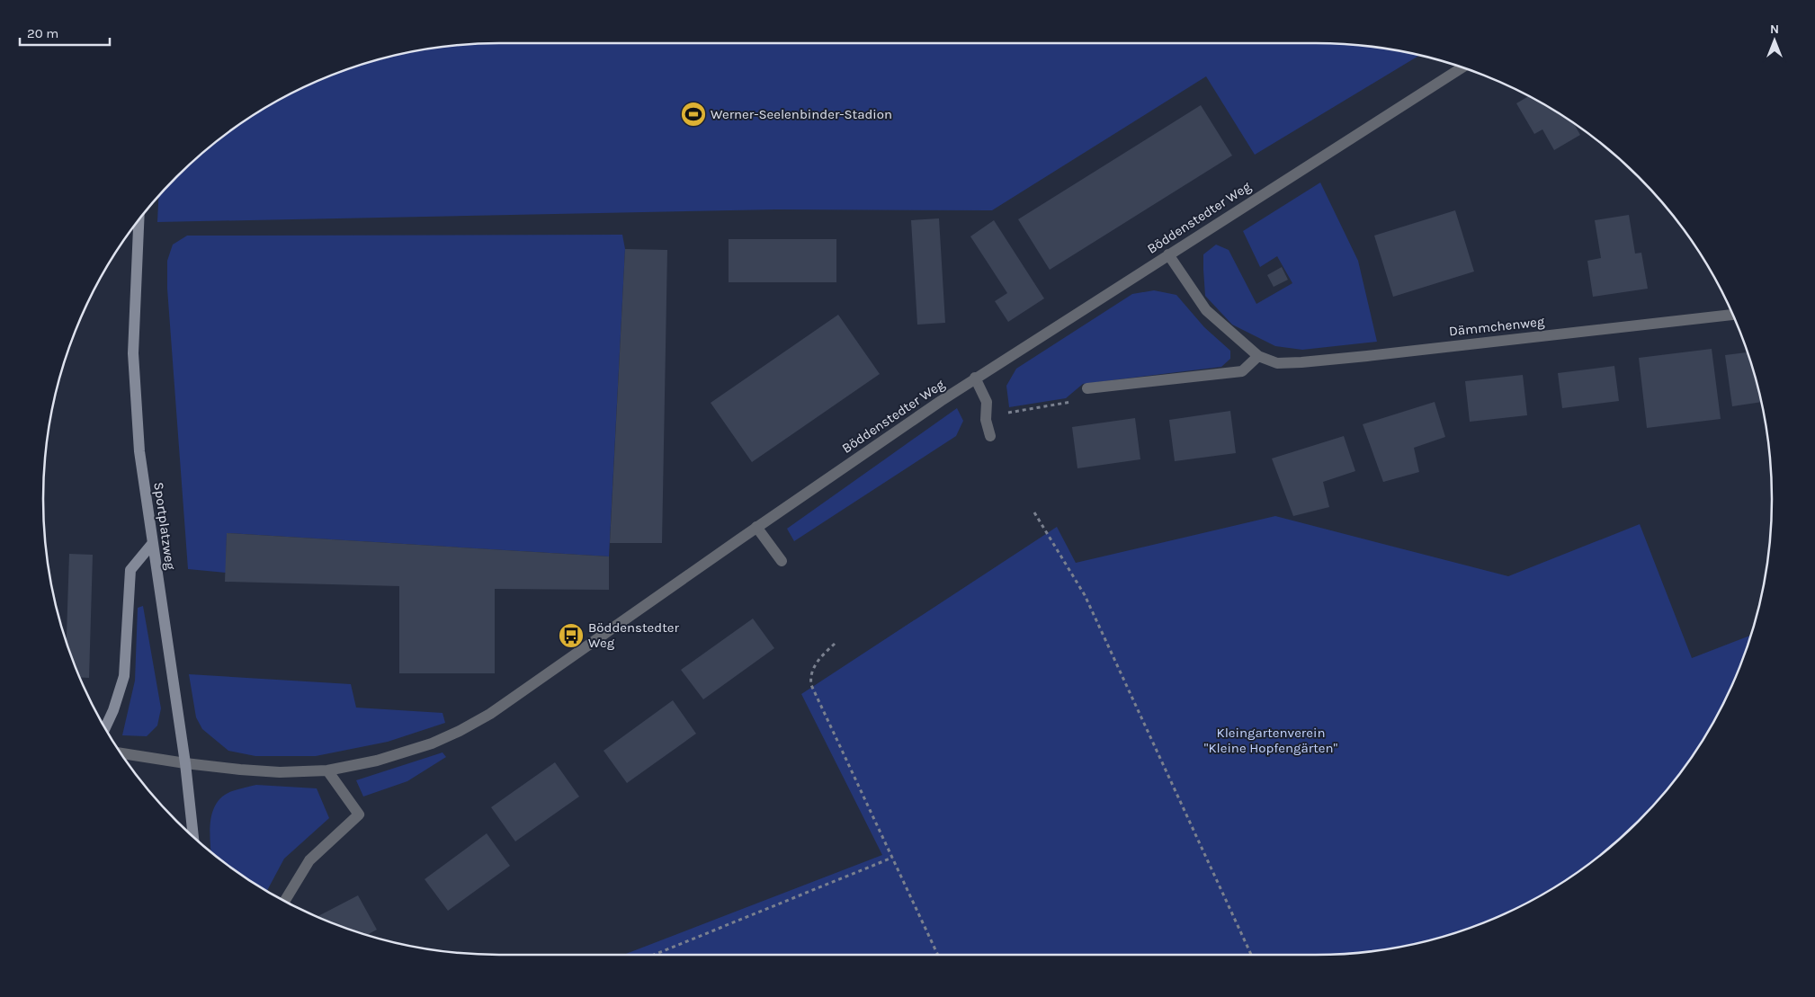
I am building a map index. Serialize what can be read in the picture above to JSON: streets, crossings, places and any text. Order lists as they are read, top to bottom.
{
  "streets": {
    "street": ["Böddenstedter Weg", "Dämmchenweg", "Sportplatzweg"]
  },
  "crossings": [
    ["Böddenstedter Weg", "Dämmchenweg"],
    ["Böddenstedter Weg", "Sportplatzweg"]
  ],
  "parks": ["Kleingartenverein \"Kleine Hopfengärten\""],
  "places": {
    "sports": ["Werner-Seelenbinder-Stadion"],
    "bus stop": ["Böddenstedter Weg"]
  },
  "scale_bar": "20 m",
  "north": "top"
}
